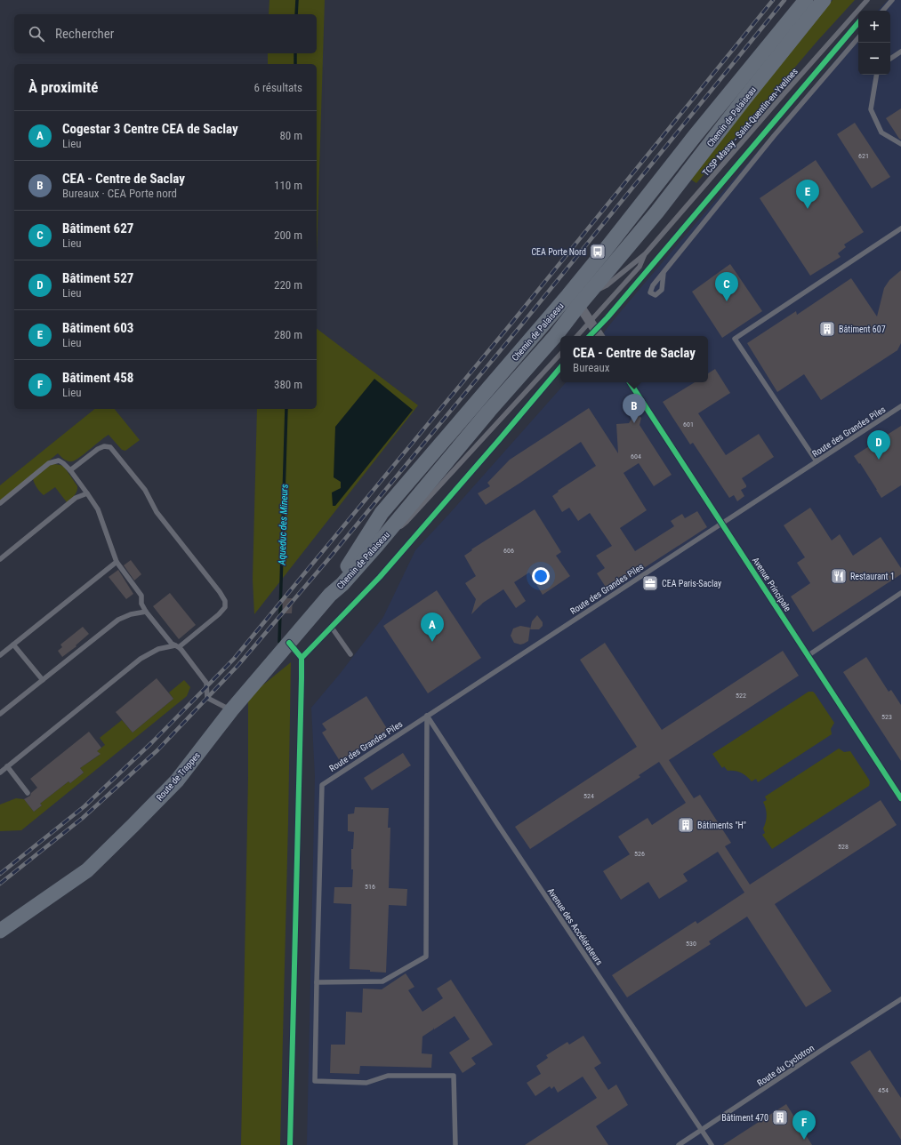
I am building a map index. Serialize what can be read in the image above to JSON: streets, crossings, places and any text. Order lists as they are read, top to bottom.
{
  "streets": {
    "main road": ["Chemin de Palaiseau", "Route de Trappes"],
    "lane": [
      "TCSP Massy - Saint-Quentin-en-Yvelines",
      "Route des Grandes Piles",
      "Avenue Principale",
      "Avenue des Accélérateurs",
      "Route du Cyclotron"
    ]
  },
  "crossings": [
    ["Chemin de Palaiseau", "Route de Trappes"],
    ["Route des Grandes Piles", "Avenue Principale"],
    ["Route des Grandes Piles", "Avenue des Accélérateurs"],
    ["Avenue des Accélérateurs", "Route du Cyclotron"]
  ],
  "water": ["Aqueduc des Mineurs"],
  "places": {
    "bus stop": ["CEA Porte Nord"],
    "building": ["Bâtiment 607", "Bâtiments \"H\"", "Bâtiment 470"],
    "restaurant": ["Restaurant 1"],
    "office": ["CEA Paris-Saclay"]
  },
  "house_numbers": [
    "621",
    "601",
    "604",
    "606",
    "522",
    "523",
    "524",
    "528",
    "526",
    "516",
    "530",
    "454"
  ],
  "page": {
    "map_buttons": ["+", "−"],
    "search": "Rechercher",
    "heading": ["À proximité", "6 résultats"],
    "list": [
      {
        "mark": "A",
        "name": "Cogestar 3 Centre CEA de Saclay",
        "note": "Lieu",
        "value": "80 m"
      },
      {
        "mark": "B",
        "name": "CEA - Centre de Saclay",
        "note": "Bureaux · CEA Porte nord",
        "value": "110 m"
      },
      {
        "mark": "C",
        "name": "Bâtiment 627",
        "note": "Lieu",
        "value": "200 m"
      },
      {
        "mark": "D",
        "name": "Bâtiment 527",
        "note": "Lieu",
        "value": "220 m"
      },
      {
        "mark": "E",
        "name": "Bâtiment 603",
        "note": "Lieu",
        "value": "280 m"
      },
      {
        "mark": "F",
        "name": "Bâtiment 458",
        "note": "Lieu",
        "value": "380 m"
      }
    ],
    "pins": [
      "E",
      "C",
      "B",
      "D",
      "A",
      "F"
    ],
    "popup": ["CEA - Centre de Saclay", "Bureaux"]
  }
}
